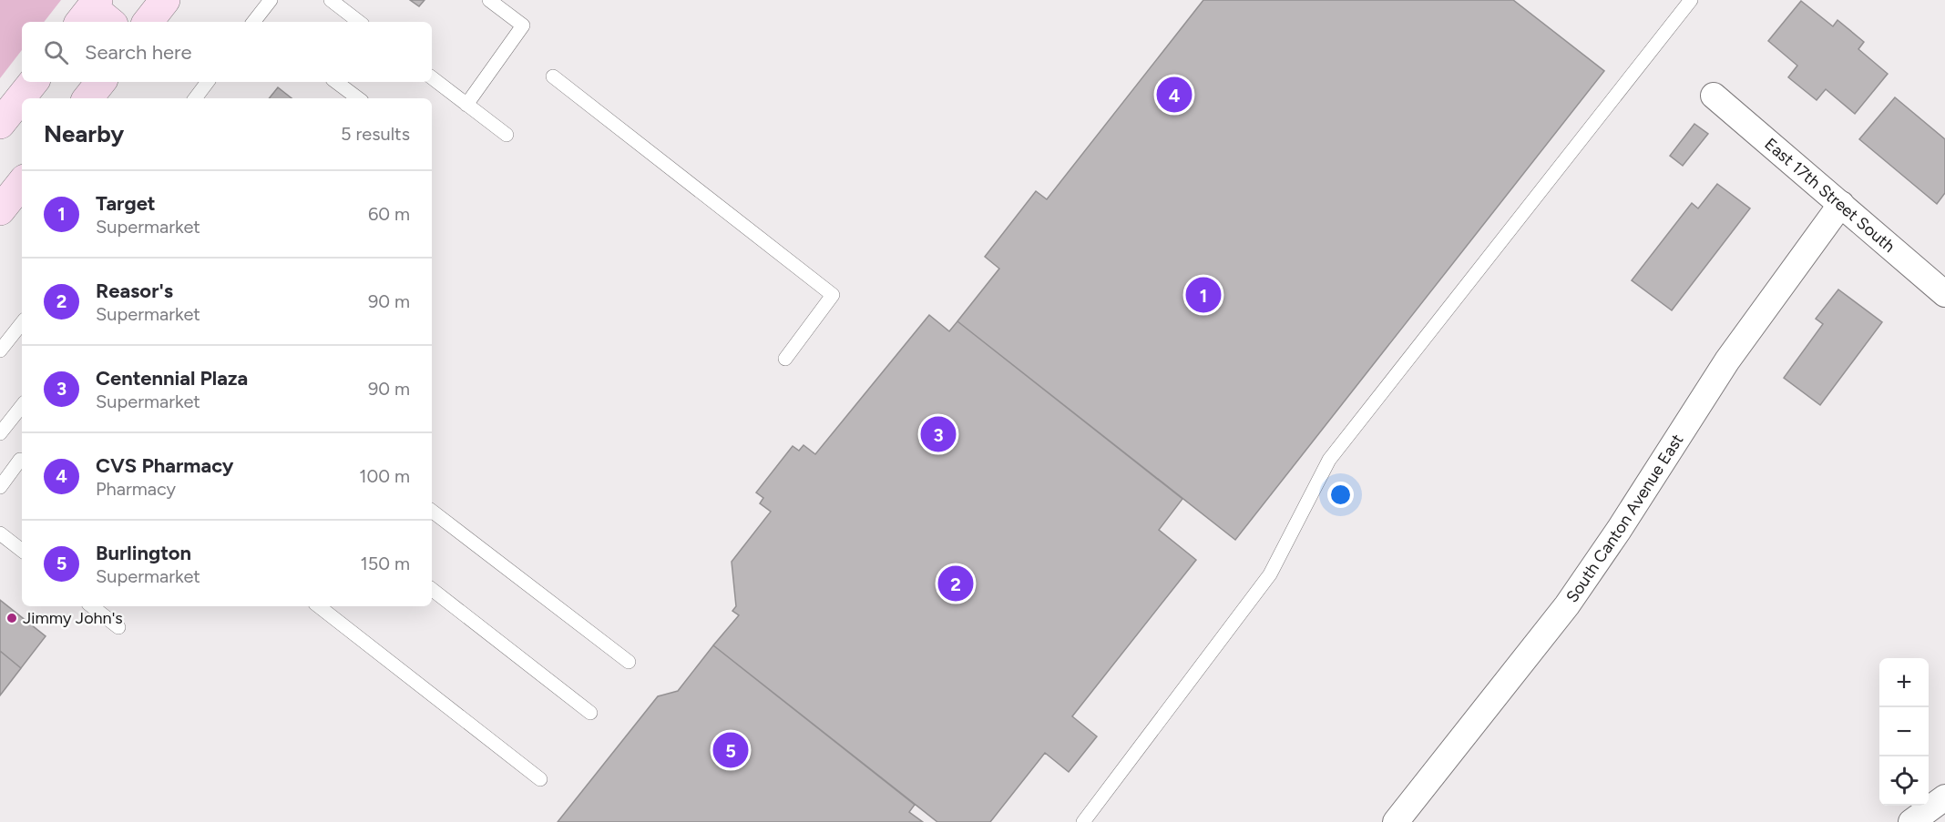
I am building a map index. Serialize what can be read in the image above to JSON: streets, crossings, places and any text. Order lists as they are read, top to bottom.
{
  "streets": {
    "street": ["East 17th Street South", "South Canton Avenue East"]
  },
  "crossings": [
    ["East 17th Street South", "South Canton Avenue East"]
  ],
  "places": ["Jimmy John's"],
  "page": {
    "search": "Search here",
    "pins": [
      "4",
      "1",
      "3",
      "2",
      "5"
    ],
    "heading": ["Nearby", "5 results"],
    "list": [
      {
        "mark": "1",
        "name": "Target",
        "note": "Supermarket",
        "value": "60 m"
      },
      {
        "mark": "2",
        "name": "Reasor's",
        "note": "Supermarket",
        "value": "90 m"
      },
      {
        "mark": "3",
        "name": "Centennial Plaza",
        "note": "Supermarket",
        "value": "90 m"
      },
      {
        "mark": "4",
        "name": "CVS Pharmacy",
        "note": "Pharmacy",
        "value": "100 m"
      },
      {
        "mark": "5",
        "name": "Burlington",
        "note": "Supermarket",
        "value": "150 m"
      }
    ],
    "map_buttons": ["+", "−"]
  }
}
